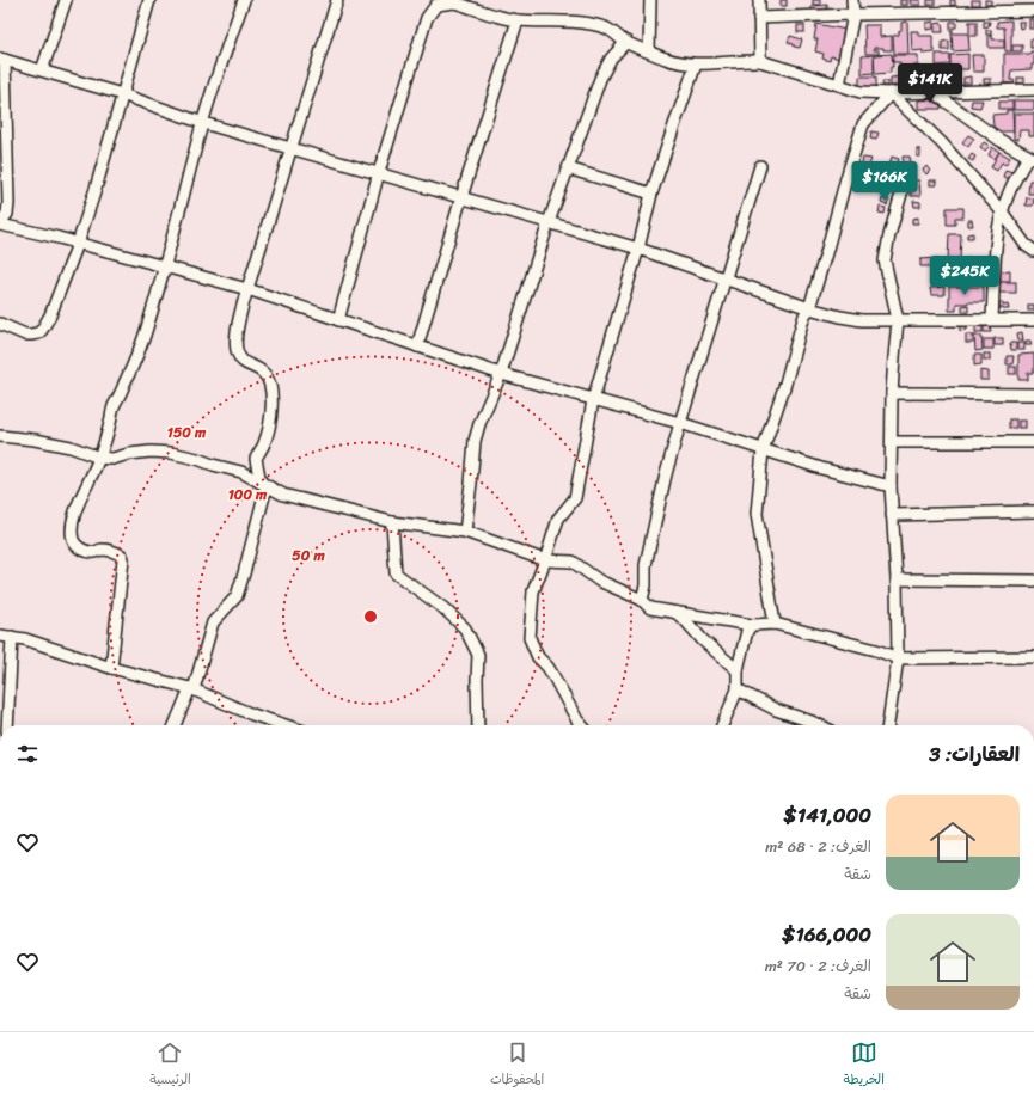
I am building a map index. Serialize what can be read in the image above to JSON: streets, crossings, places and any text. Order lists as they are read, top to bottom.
{
  "page": {
    "price": ["$141K", "$166K", "$245K"],
    "heading": "العقارات: 3",
    "list": [
      {
        "name": "$141,000",
        "note": "الغرف: 2 · 68 m² · شقة"
      },
      {
        "name": "$166,000",
        "note": "الغرف: 2 · 70 m² · شقة"
      }
    ],
    "tabs": ["الخريطة", "المحفوظات", "الرئيسية"]
  },
  "rings": ["150 m", "100 m", "50 m"]
}
